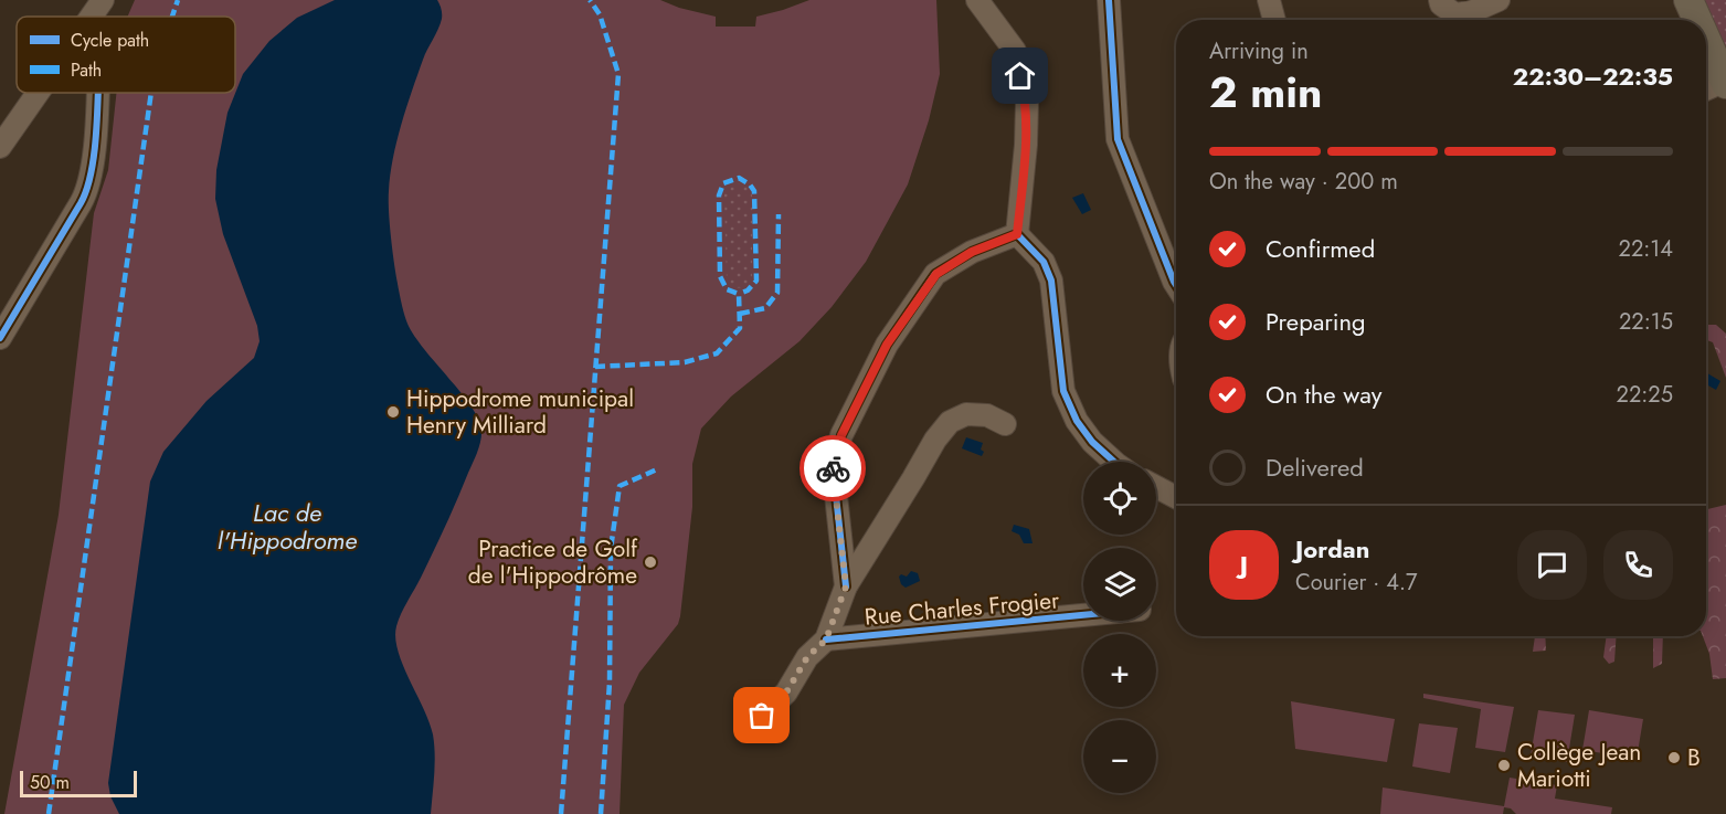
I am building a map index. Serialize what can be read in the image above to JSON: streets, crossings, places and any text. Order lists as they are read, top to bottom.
{
  "streets": {
    "street": ["Rue Charles Frogier"]
  },
  "water": ["Lac de l'Hippodrome"],
  "places": [
    "Hippodrome municipal Henry Milliard",
    "Practice de Golf de l'Hippodrôme",
    "B",
    "Collège Jean Mariotti"
  ],
  "legend": ["Cycle path", "Path"],
  "scale_bar": "50 m",
  "page": {
    "heading": ["2 min", "Arriving in", "22:30–22:35"],
    "panel": ["Jordan", "Courier · 4.7"],
    "bar": "On the way · 200 m",
    "list": [
      ["Confirmed", "22:14"],
      ["Preparing", "22:15"],
      ["On the way", "22:25"],
      "Delivered"
    ],
    "map_buttons": ["+", "−"],
    "round": "J",
    "scale": "50 m"
  }
}
